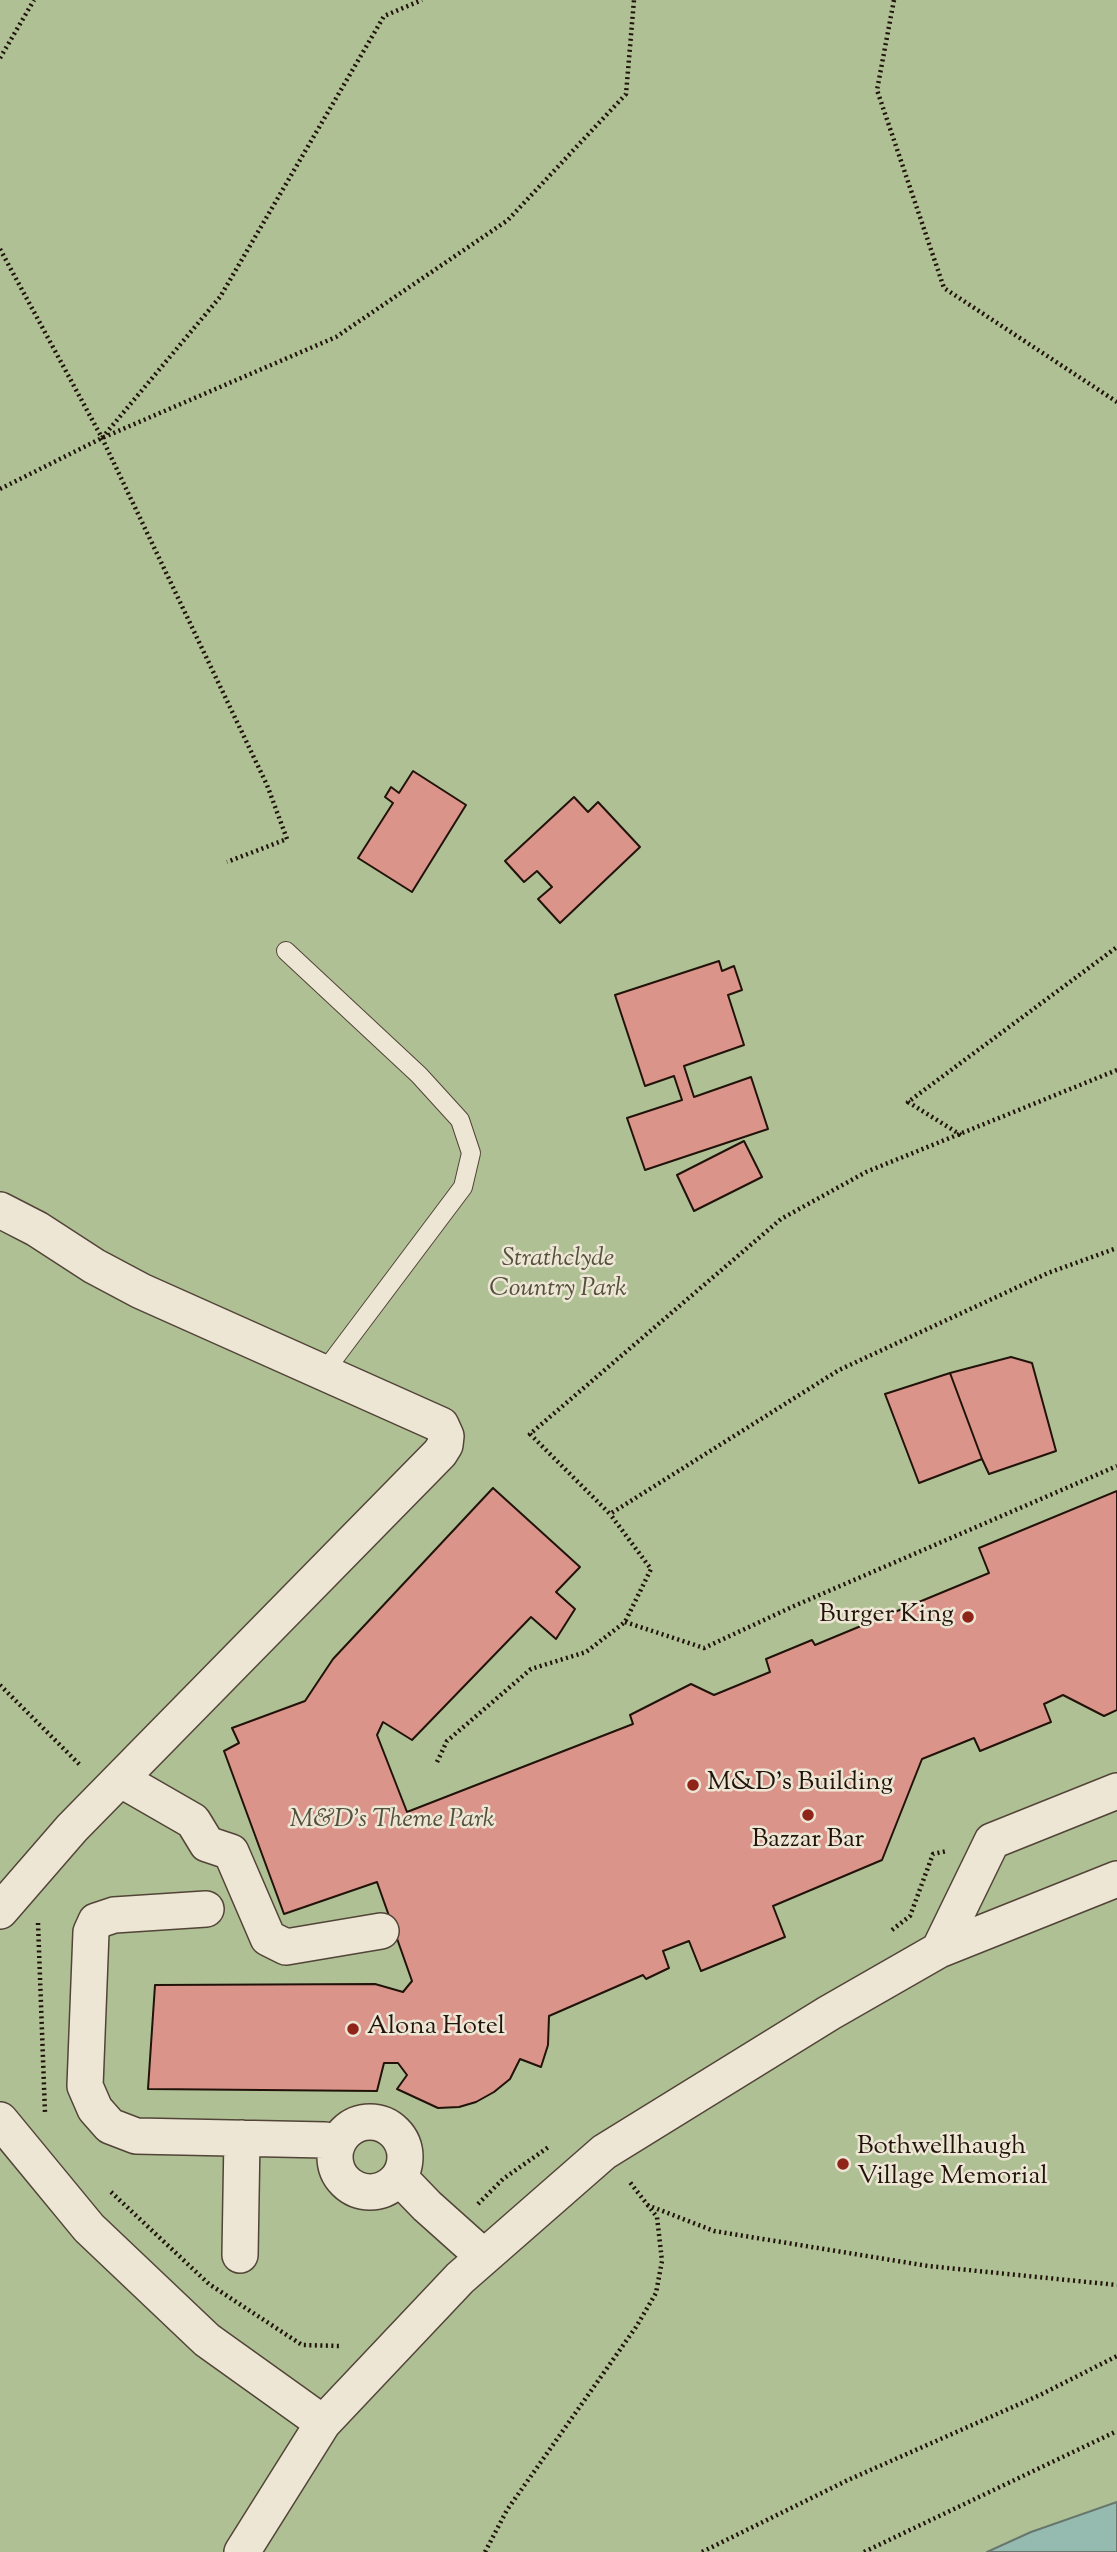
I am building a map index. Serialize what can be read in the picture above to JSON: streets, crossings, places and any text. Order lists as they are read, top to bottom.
{
  "parks": ["Strathclyde Country Park", "M&D's Theme Park"],
  "places": [
    "Burger King",
    "M&D's Building",
    "Bazzar Bar",
    "Alona Hotel",
    "Bothwellhaugh Village Memorial"
  ]
}
